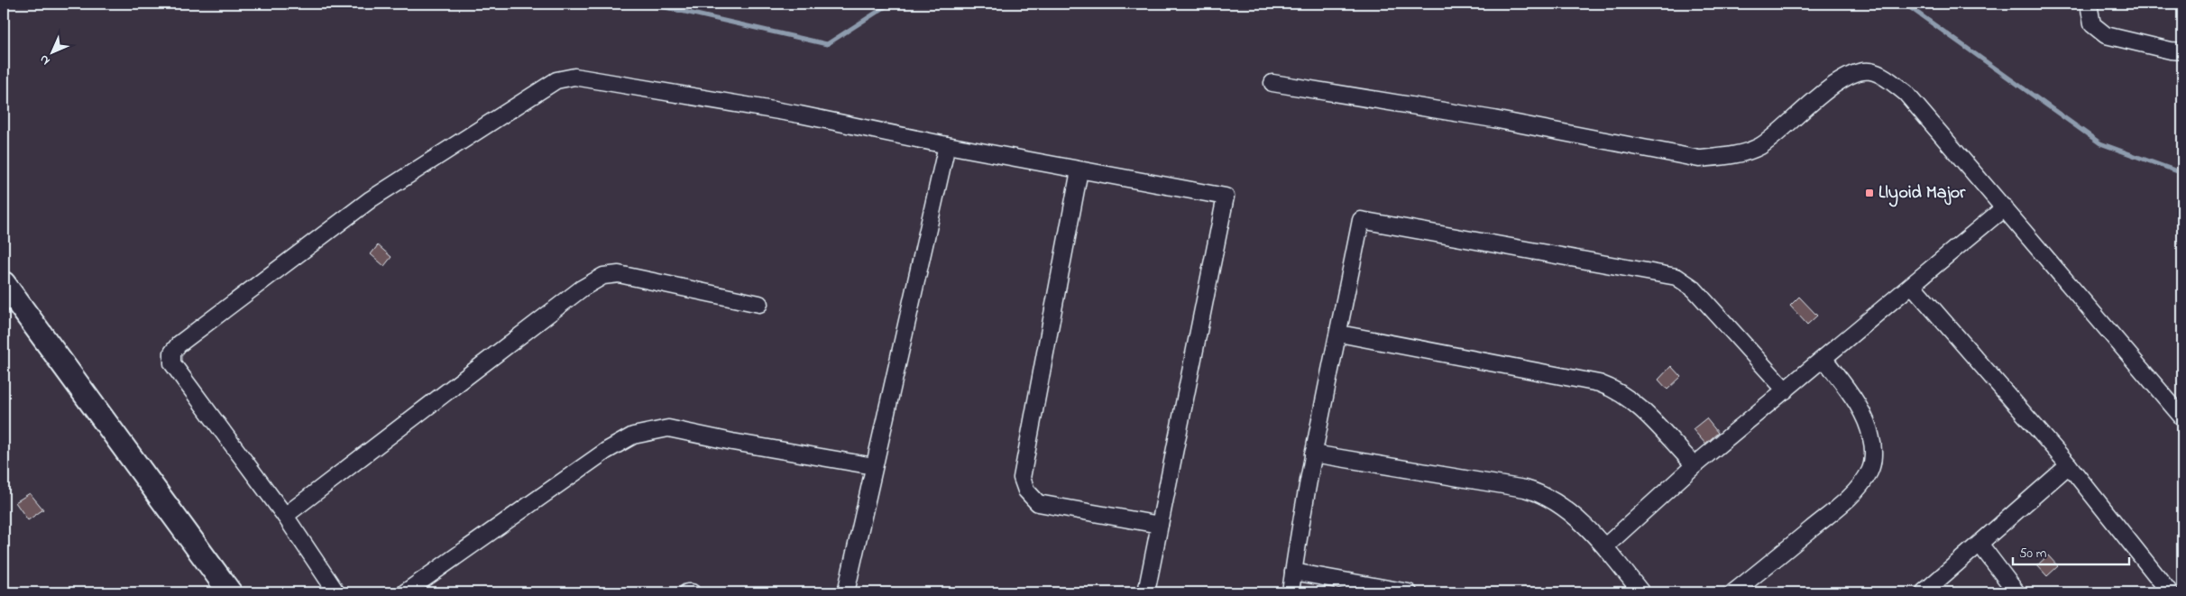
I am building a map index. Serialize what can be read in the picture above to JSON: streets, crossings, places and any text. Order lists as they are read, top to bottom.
{
  "places": {
    "transit": ["Llyoid Major"]
  },
  "scale_bar": "50 m",
  "north": "bottom left"
}
